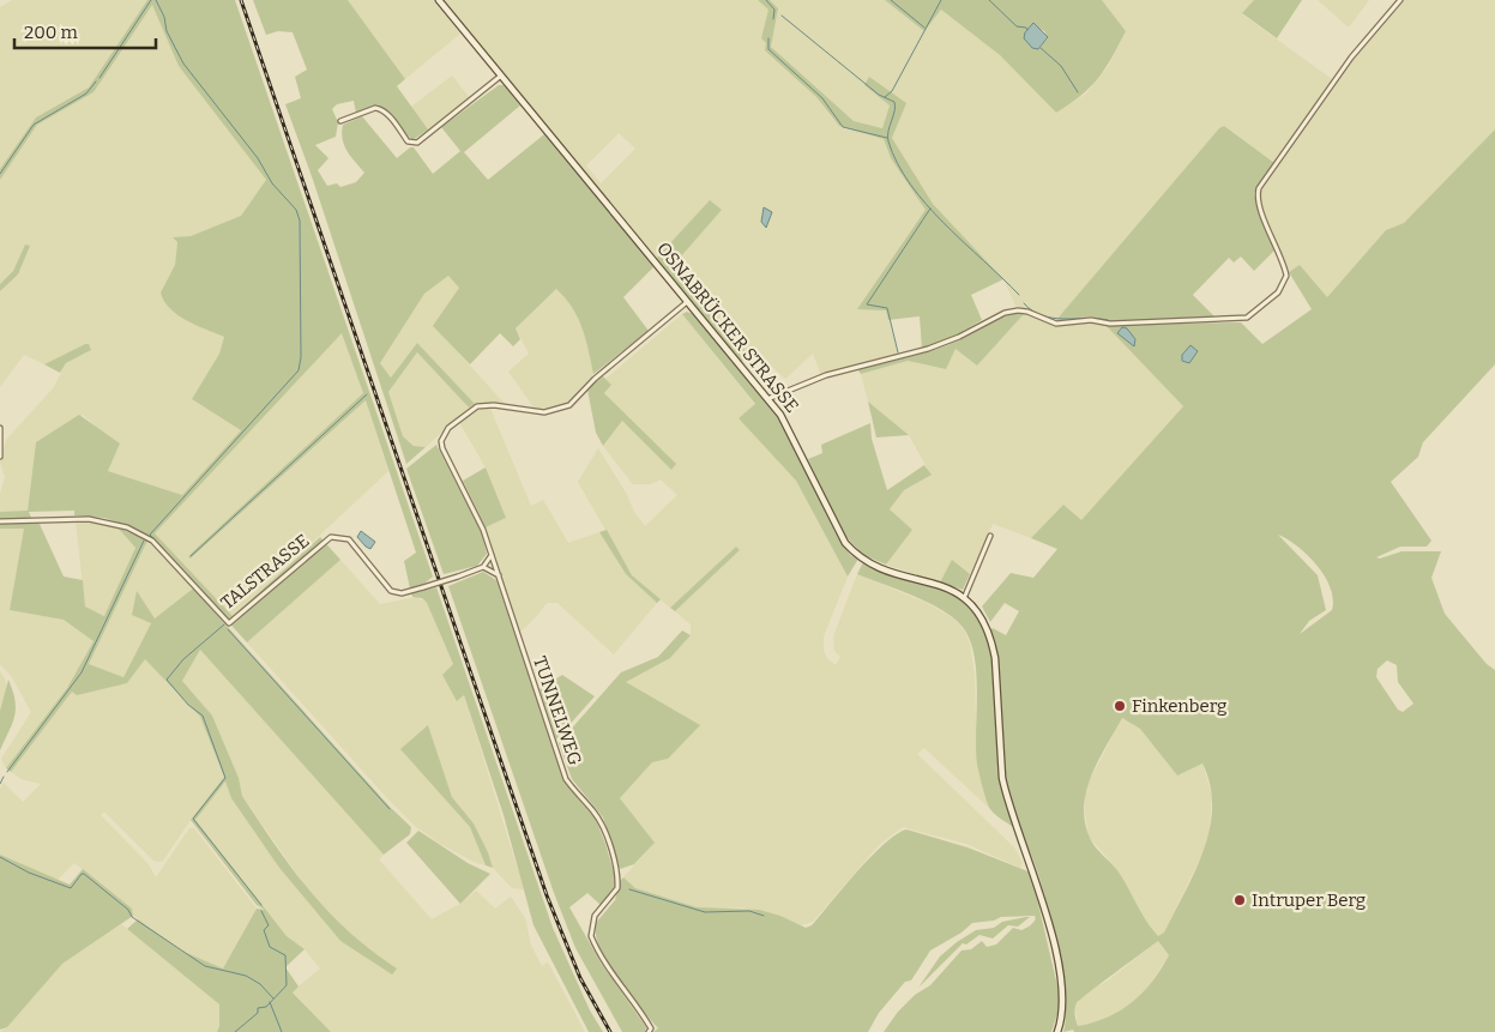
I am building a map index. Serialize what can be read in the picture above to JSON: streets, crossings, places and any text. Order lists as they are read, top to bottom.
{
  "streets": {
    "main road": ["OSNABRÜCKER STRASSE"],
    "street": ["TALSTRASSE", "TUNNELWEG"]
  },
  "places": ["Finkenberg", "Intruper Berg"],
  "scale_bar": "200 m"
}
